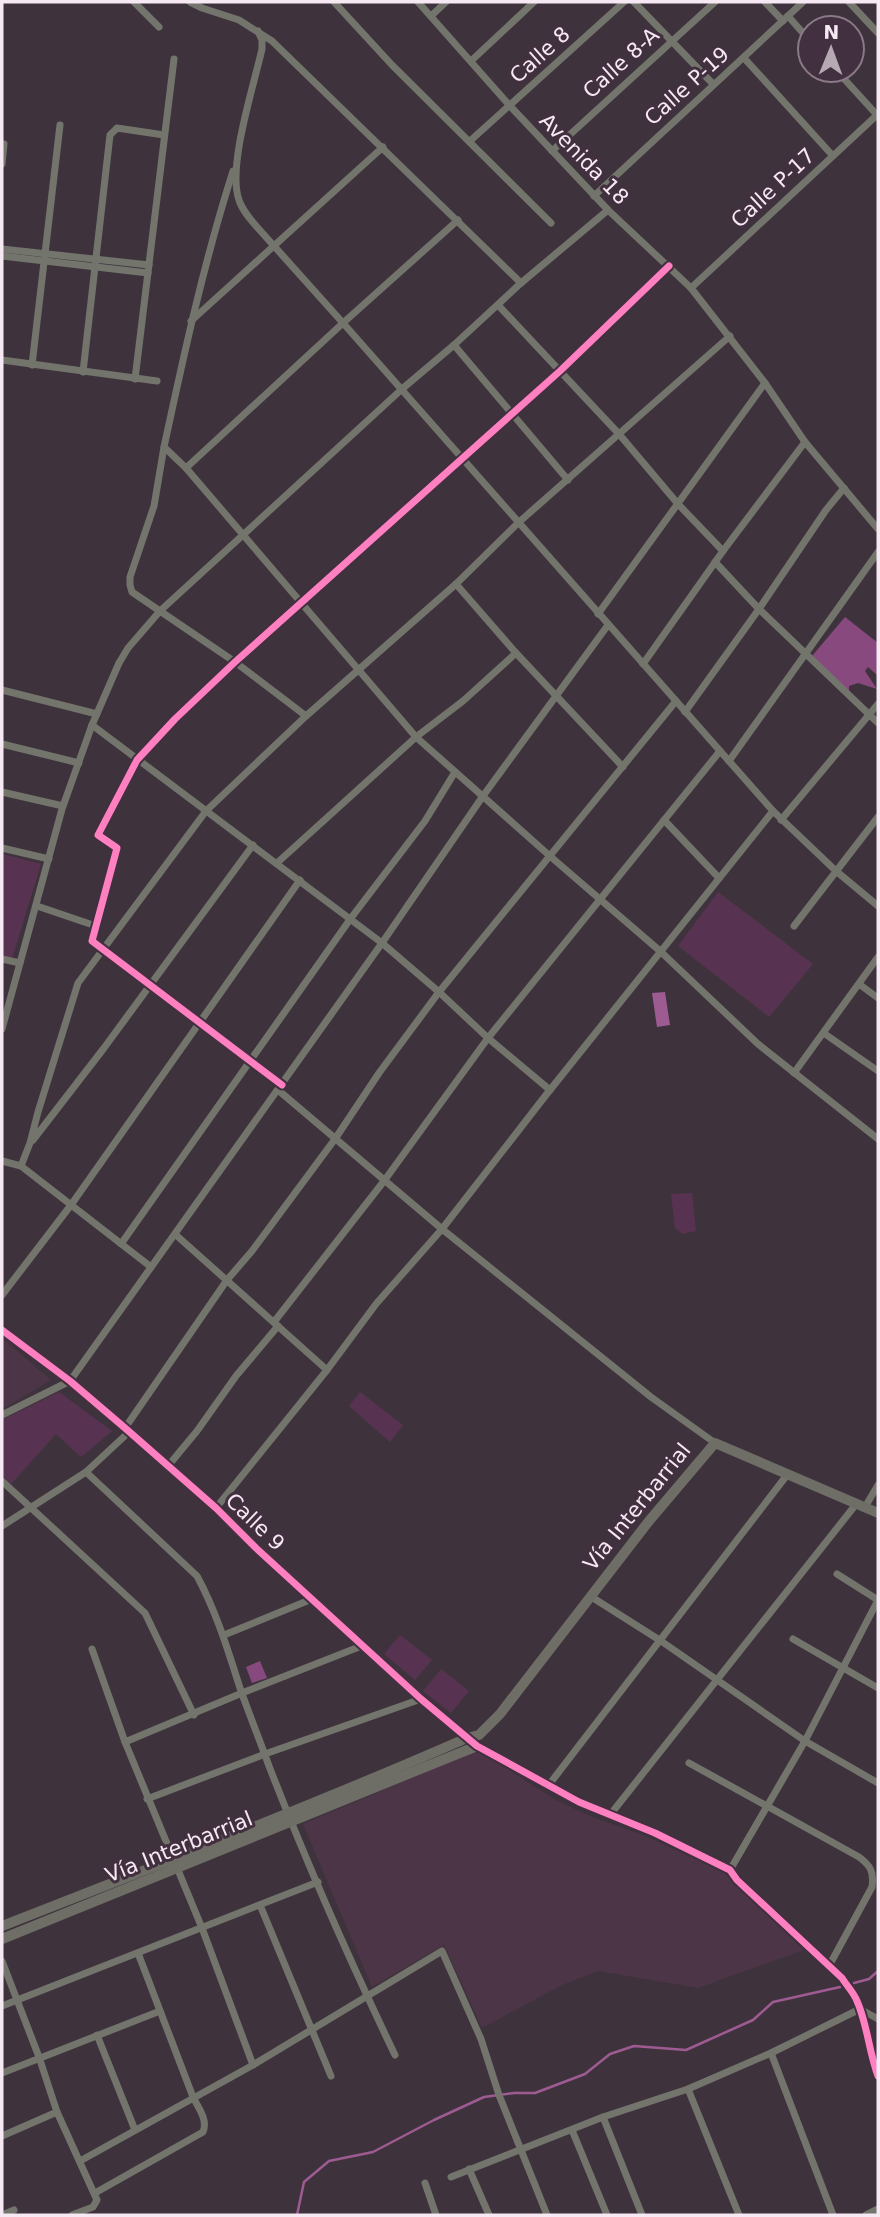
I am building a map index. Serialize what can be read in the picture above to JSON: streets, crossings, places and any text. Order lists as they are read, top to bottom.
{
  "streets": {
    "main road": ["Vía Interbarrial", "Calle 9"],
    "street": [
      "Calle 8",
      "Calle 8-A",
      "Calle P-19",
      "Avenida 18",
      "Calle P-17"
    ]
  },
  "crossings": [
    ["Calle 8", "Avenida 18"],
    ["Calle 8-A", "Avenida 18"],
    ["Calle P-19", "Avenida 18"],
    ["Avenida 18", "Calle P-17"],
    ["Vía Interbarrial", "Calle 9"]
  ],
  "north": "top"
}
